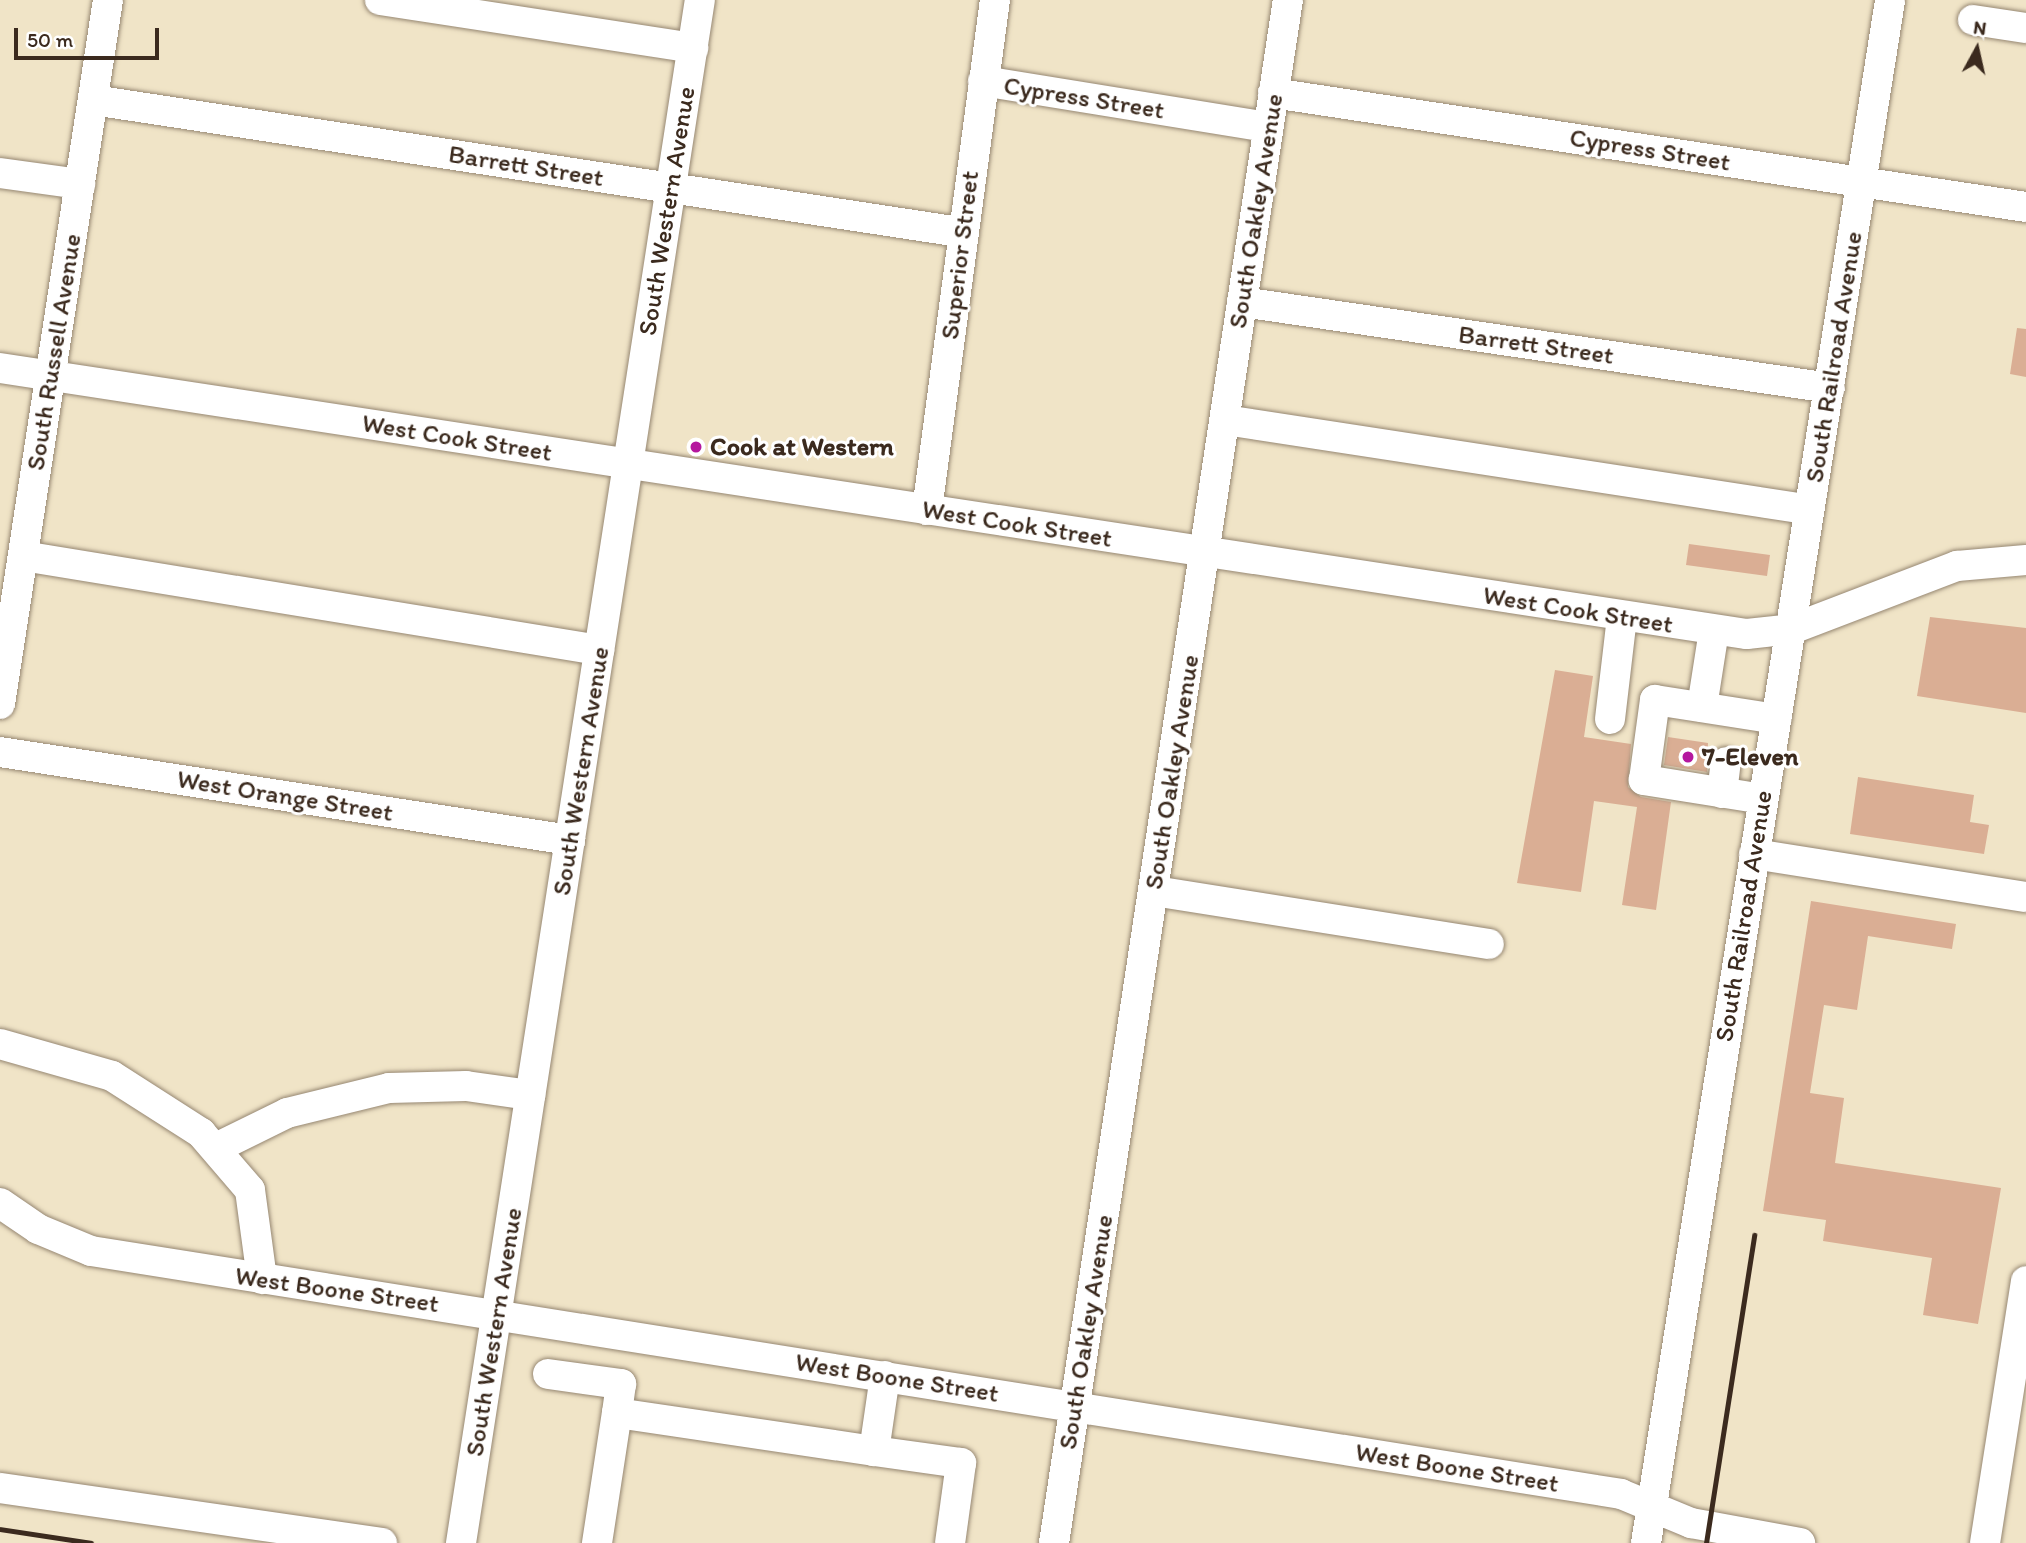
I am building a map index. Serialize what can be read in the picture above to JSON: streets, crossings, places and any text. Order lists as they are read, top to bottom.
{
  "streets": {
    "street": [
      "Cypress Street",
      "Barrett Street",
      "South Western Avenue",
      "South Oakley Avenue",
      "Superior Street",
      "South Russell Avenue",
      "South Railroad Avenue",
      "West Cook Street",
      "West Orange Street",
      "West Boone Street"
    ]
  },
  "crossings": [
    ["Cypress Street", "South Oakley Avenue"],
    ["Cypress Street", "Superior Street"],
    ["Cypress Street", "South Railroad Avenue"],
    ["Barrett Street", "South Western Avenue"],
    ["Barrett Street", "South Oakley Avenue"],
    ["Barrett Street", "Superior Street"],
    ["Barrett Street", "South Russell Avenue"],
    ["Barrett Street", "South Railroad Avenue"],
    ["South Western Avenue", "West Cook Street"],
    ["South Western Avenue", "West Orange Street"],
    ["South Western Avenue", "West Boone Street"],
    ["South Oakley Avenue", "West Cook Street"],
    ["South Oakley Avenue", "West Boone Street"],
    ["Superior Street", "West Cook Street"],
    ["South Russell Avenue", "West Cook Street"],
    ["South Railroad Avenue", "West Cook Street"],
    ["South Railroad Avenue", "West Boone Street"]
  ],
  "places": ["Cook at Western", "7-Eleven"],
  "scale_bar": "50 m",
  "north": "top"
}
